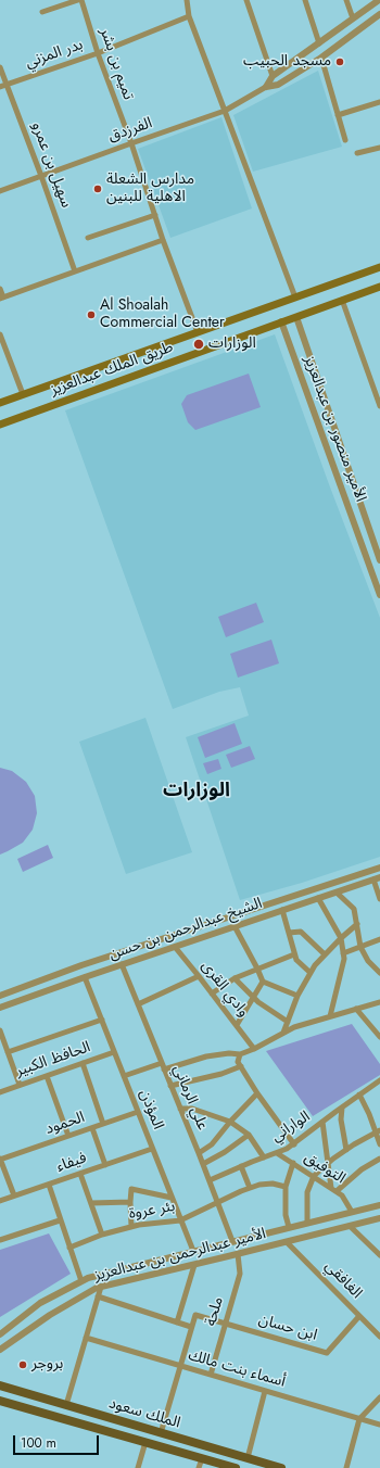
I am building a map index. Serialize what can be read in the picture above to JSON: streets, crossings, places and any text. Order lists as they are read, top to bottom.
{
  "streets": {
    "main road": ["طريق الملك عبدالعزيز", "الملك سعود"],
    "street": [
      "بدر المزني",
      "تميم بن بشر",
      "الفرزدق",
      "سهيل بن عمرو",
      "الأمير منصور بن عبدالعزيز",
      "الشيخ عبدالرحمن بن حسن",
      "وادي القرى",
      "الحافظ الكبير",
      "علي الرماني",
      "المؤذن",
      "الحمود",
      "الواراني",
      "فيفاء",
      "التوفيق",
      "بئر عروة",
      "الأمير عبدالرحمن بن عبدالعزيز",
      "الغافقي",
      "ملحة",
      "ابن حسان",
      "أسماء بنت مالك"
    ]
  },
  "crossings": [
    ["بدر المزني", "تميم بن بشر"],
    ["بدر المزني", "سهيل بن عمرو"],
    ["تميم بن بشر", "الفرزدق"],
    ["تميم بن بشر", "طريق الملك عبدالعزيز"],
    ["الفرزدق", "سهيل بن عمرو"],
    ["طريق الملك عبدالعزيز", "الأمير منصور بن عبدالعزيز"],
    ["الشيخ عبدالرحمن بن حسن", "وادي القرى"],
    ["الشيخ عبدالرحمن بن حسن", "علي الرماني"],
    ["الشيخ عبدالرحمن بن حسن", "المؤذن"],
    ["الحافظ الكبير", "المؤذن"],
    ["علي الرماني", "الواراني"],
    ["علي الرماني", "بئر عروة"],
    ["علي الرماني", "الأمير عبدالرحمن بن عبدالعزيز"],
    ["المؤذن", "الحمود"],
    ["المؤذن", "فيفاء"],
    ["المؤذن", "بئر عروة"],
    ["المؤذن", "الأمير عبدالرحمن بن عبدالعزيز"],
    ["الواراني", "التوفيق"],
    ["التوفيق", "الأمير عبدالرحمن بن عبدالعزيز"],
    ["الأمير عبدالرحمن بن عبدالعزيز", "الغافقي"],
    ["الأمير عبدالرحمن بن عبدالعزيز", "ملحة"],
    ["الغافقي", "ابن حسان"],
    ["ملحة", "ابن حسان"],
    ["ملحة", "أسماء بنت مالك"]
  ],
  "districts": ["الوزارات"],
  "places": [
    "مسجد الحبيب",
    "مدارس الشعلة الاهلية للبنين",
    "Al Shoalah Commercial Center",
    "الوزارات",
    "بروجر"
  ],
  "scale_bar": "100 m"
}
